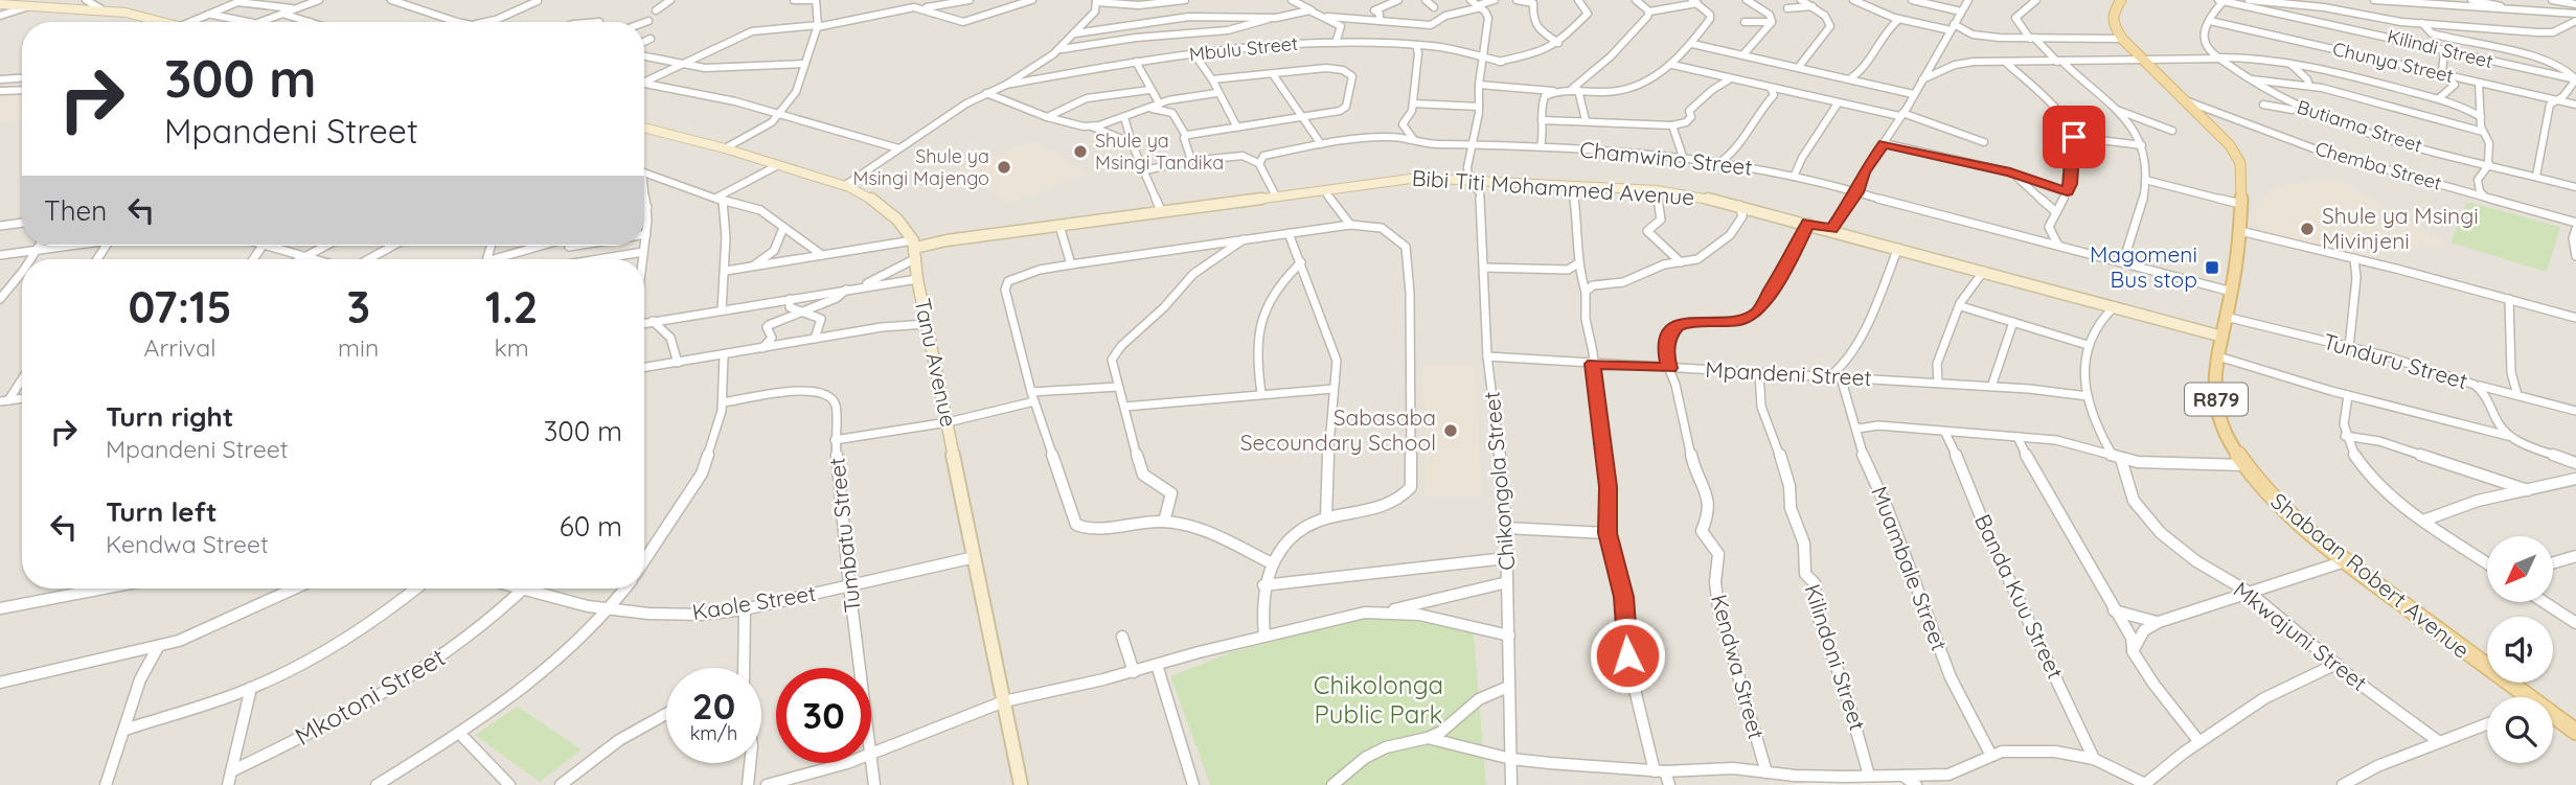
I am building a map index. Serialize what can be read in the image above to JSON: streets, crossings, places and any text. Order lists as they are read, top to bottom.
{
  "streets": {
    "main road": ["R879", "Shabaan Robert Avenue"],
    "street": [
      "Mbulu Street",
      "Kilindi Street",
      "Chunya Street",
      "Butiama Street",
      "Chamwino Street",
      "Chemba Street",
      "Bibi Titi Mohammed Avenue",
      "Tunduru Street",
      "Tanu Avenue",
      "Mpandeni Street",
      "Chikongola Street",
      "Tumbatu Street",
      "Muambale Street",
      "Banda Kuu Street",
      "Kaole Street",
      "Mkwajuni Street",
      "Kilindoni Street",
      "Kendwa Street",
      "Mkotoni Street"
    ]
  },
  "crossings": [
    ["Chamwino Street", "Shabaan Robert Avenue"],
    ["Chemba Street", "Shabaan Robert Avenue"],
    ["Bibi Titi Mohammed Avenue", "Tanu Avenue"],
    ["Bibi Titi Mohammed Avenue", "Chikongola Street"],
    ["Bibi Titi Mohammed Avenue", "Shabaan Robert Avenue"],
    ["Bibi Titi Mohammed Avenue", "Mkwajuni Street"],
    ["Bibi Titi Mohammed Avenue", "Kendwa Street"],
    ["Tunduru Street", "Shabaan Robert Avenue"],
    ["Tanu Avenue", "Kaole Street"],
    ["Mpandeni Street", "Chikongola Street"],
    ["Mpandeni Street", "Muambale Street"],
    ["Mpandeni Street", "Mkwajuni Street"],
    ["Mpandeni Street", "Kilindoni Street"],
    ["Mpandeni Street", "Kendwa Street"],
    ["Tumbatu Street", "Kaole Street"],
    ["Kaole Street", "Mkotoni Street"]
  ],
  "parks": ["Chikolonga Public Park"],
  "places": {
    "other": [
      "Shule ya Msingi Tandika",
      "Shule ya Msingi Majengo",
      "Shule ya Msingi Mivinjeni",
      "Sabasaba Secoundary School"
    ],
    "transit": ["Magomeni Bus stop"]
  },
  "north": "bottom left",
  "page": {
    "turn": ["300 m", "Mpandeni Street"],
    "then": "Then",
    "eta": [
      "07:15",
      "Arrival",
      "3",
      "min",
      "1.2",
      "km"
    ],
    "list": [
      {
        "name": "Turn right",
        "note": "Mpandeni Street",
        "value": "300 m"
      },
      {
        "name": "Turn left",
        "note": "Kendwa Street",
        "value": "60 m"
      }
    ],
    "speed": "20 km/h",
    "limit": "30"
  }
}
